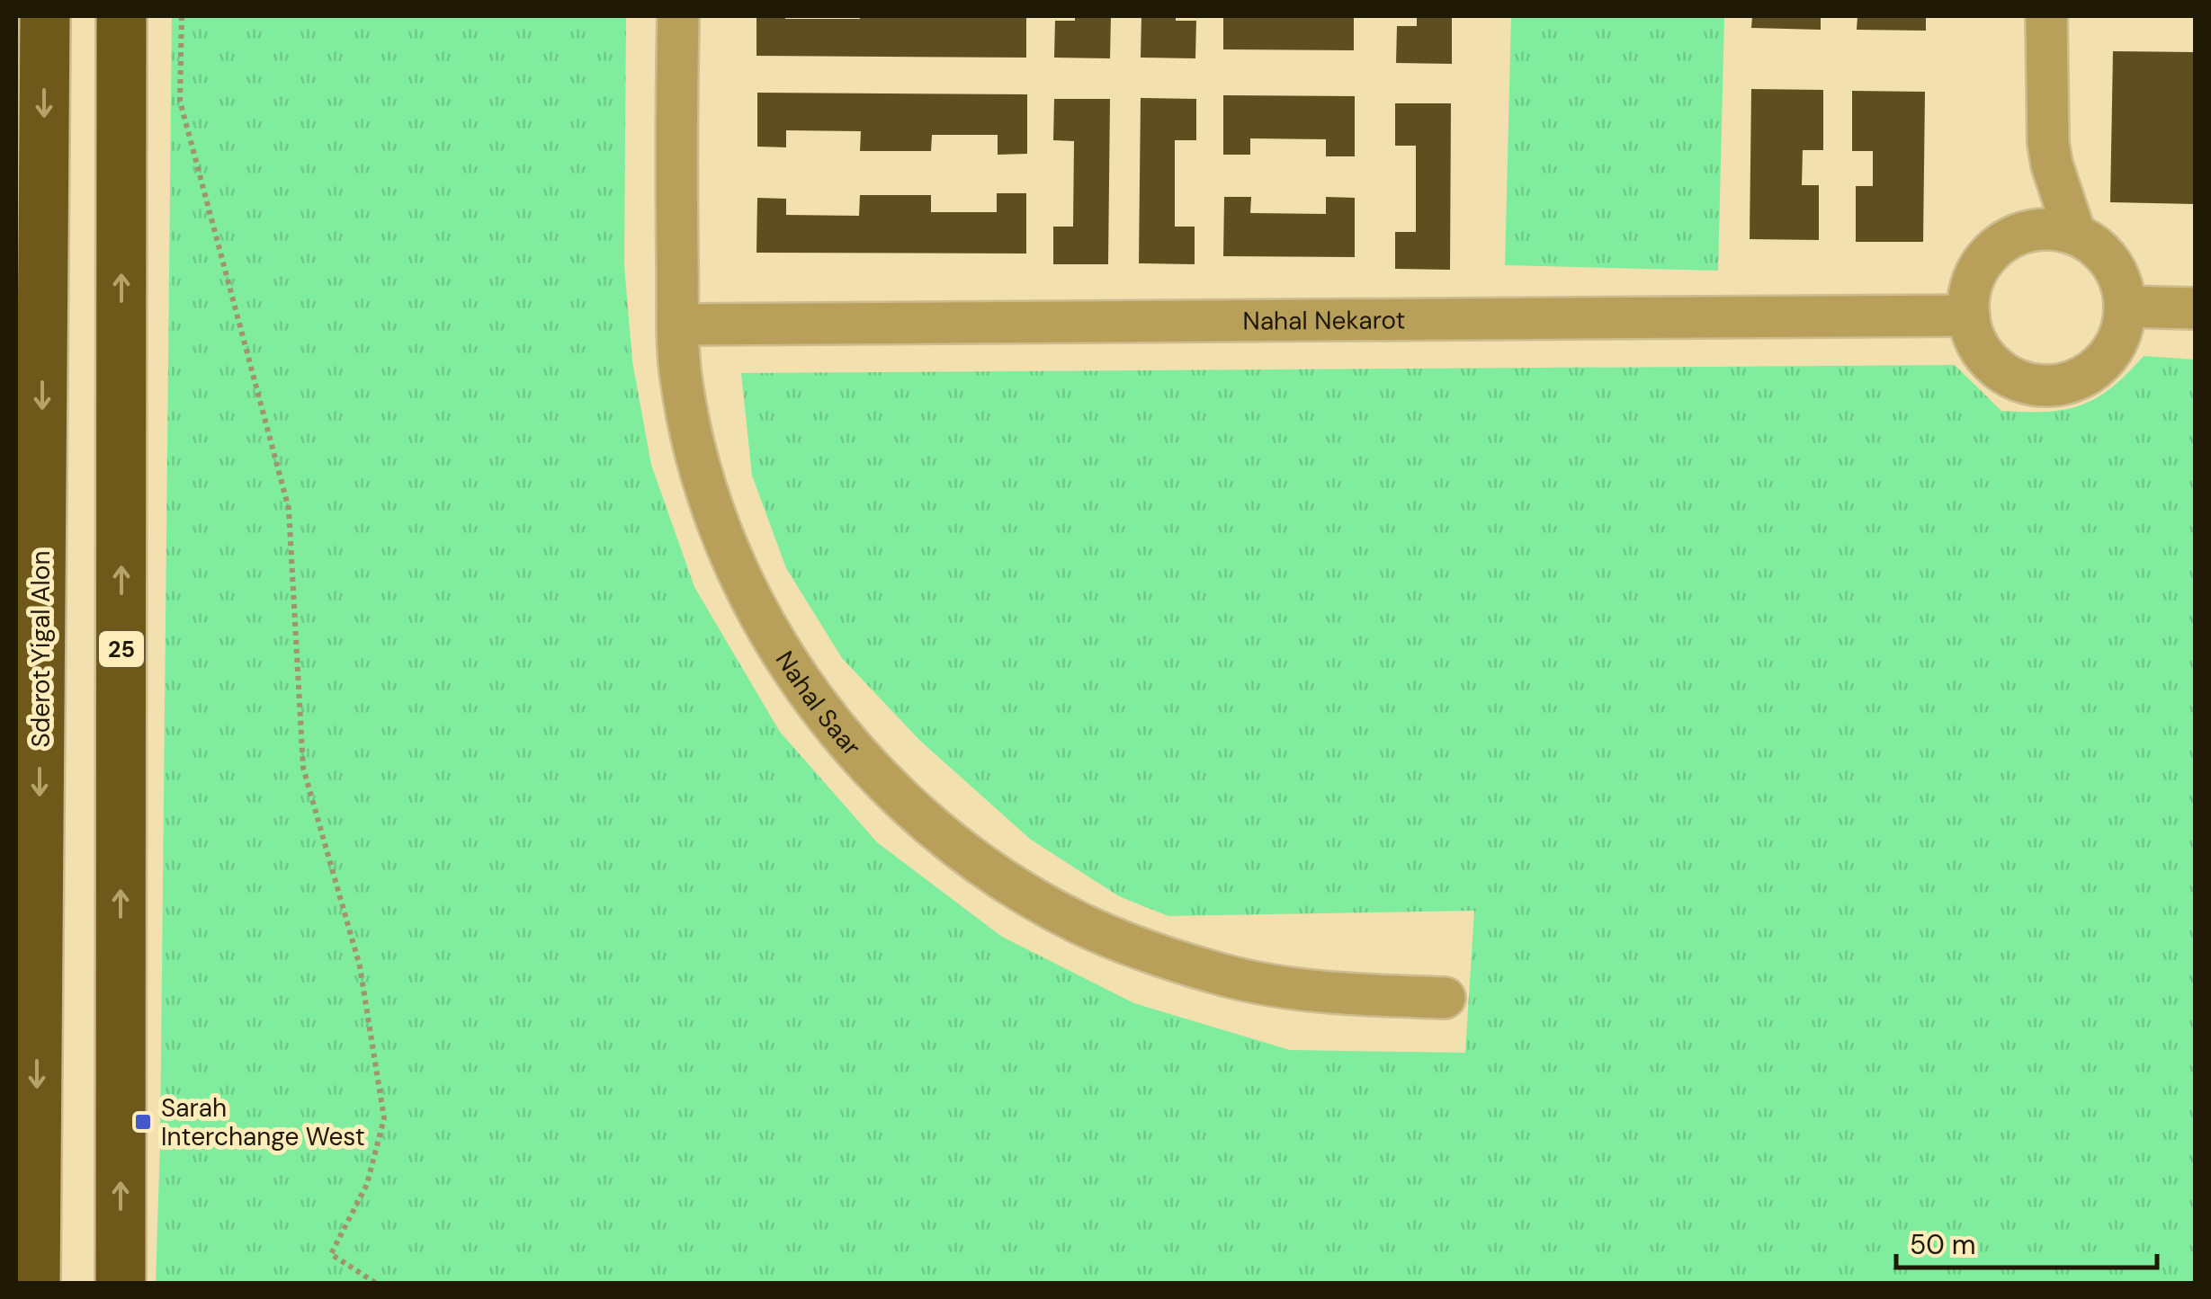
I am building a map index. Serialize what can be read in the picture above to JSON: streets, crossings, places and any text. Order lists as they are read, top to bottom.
{
  "streets": {
    "highway": ["Sderot Yigal Alon", "25"],
    "street": ["Nahal Nekarot", "Nahal Saar"]
  },
  "crossings": [
    ["Nahal Nekarot", "Nahal Saar"]
  ],
  "places": {
    "transit": ["Sarah Interchange West"]
  },
  "scale_bar": "50 m"
}
